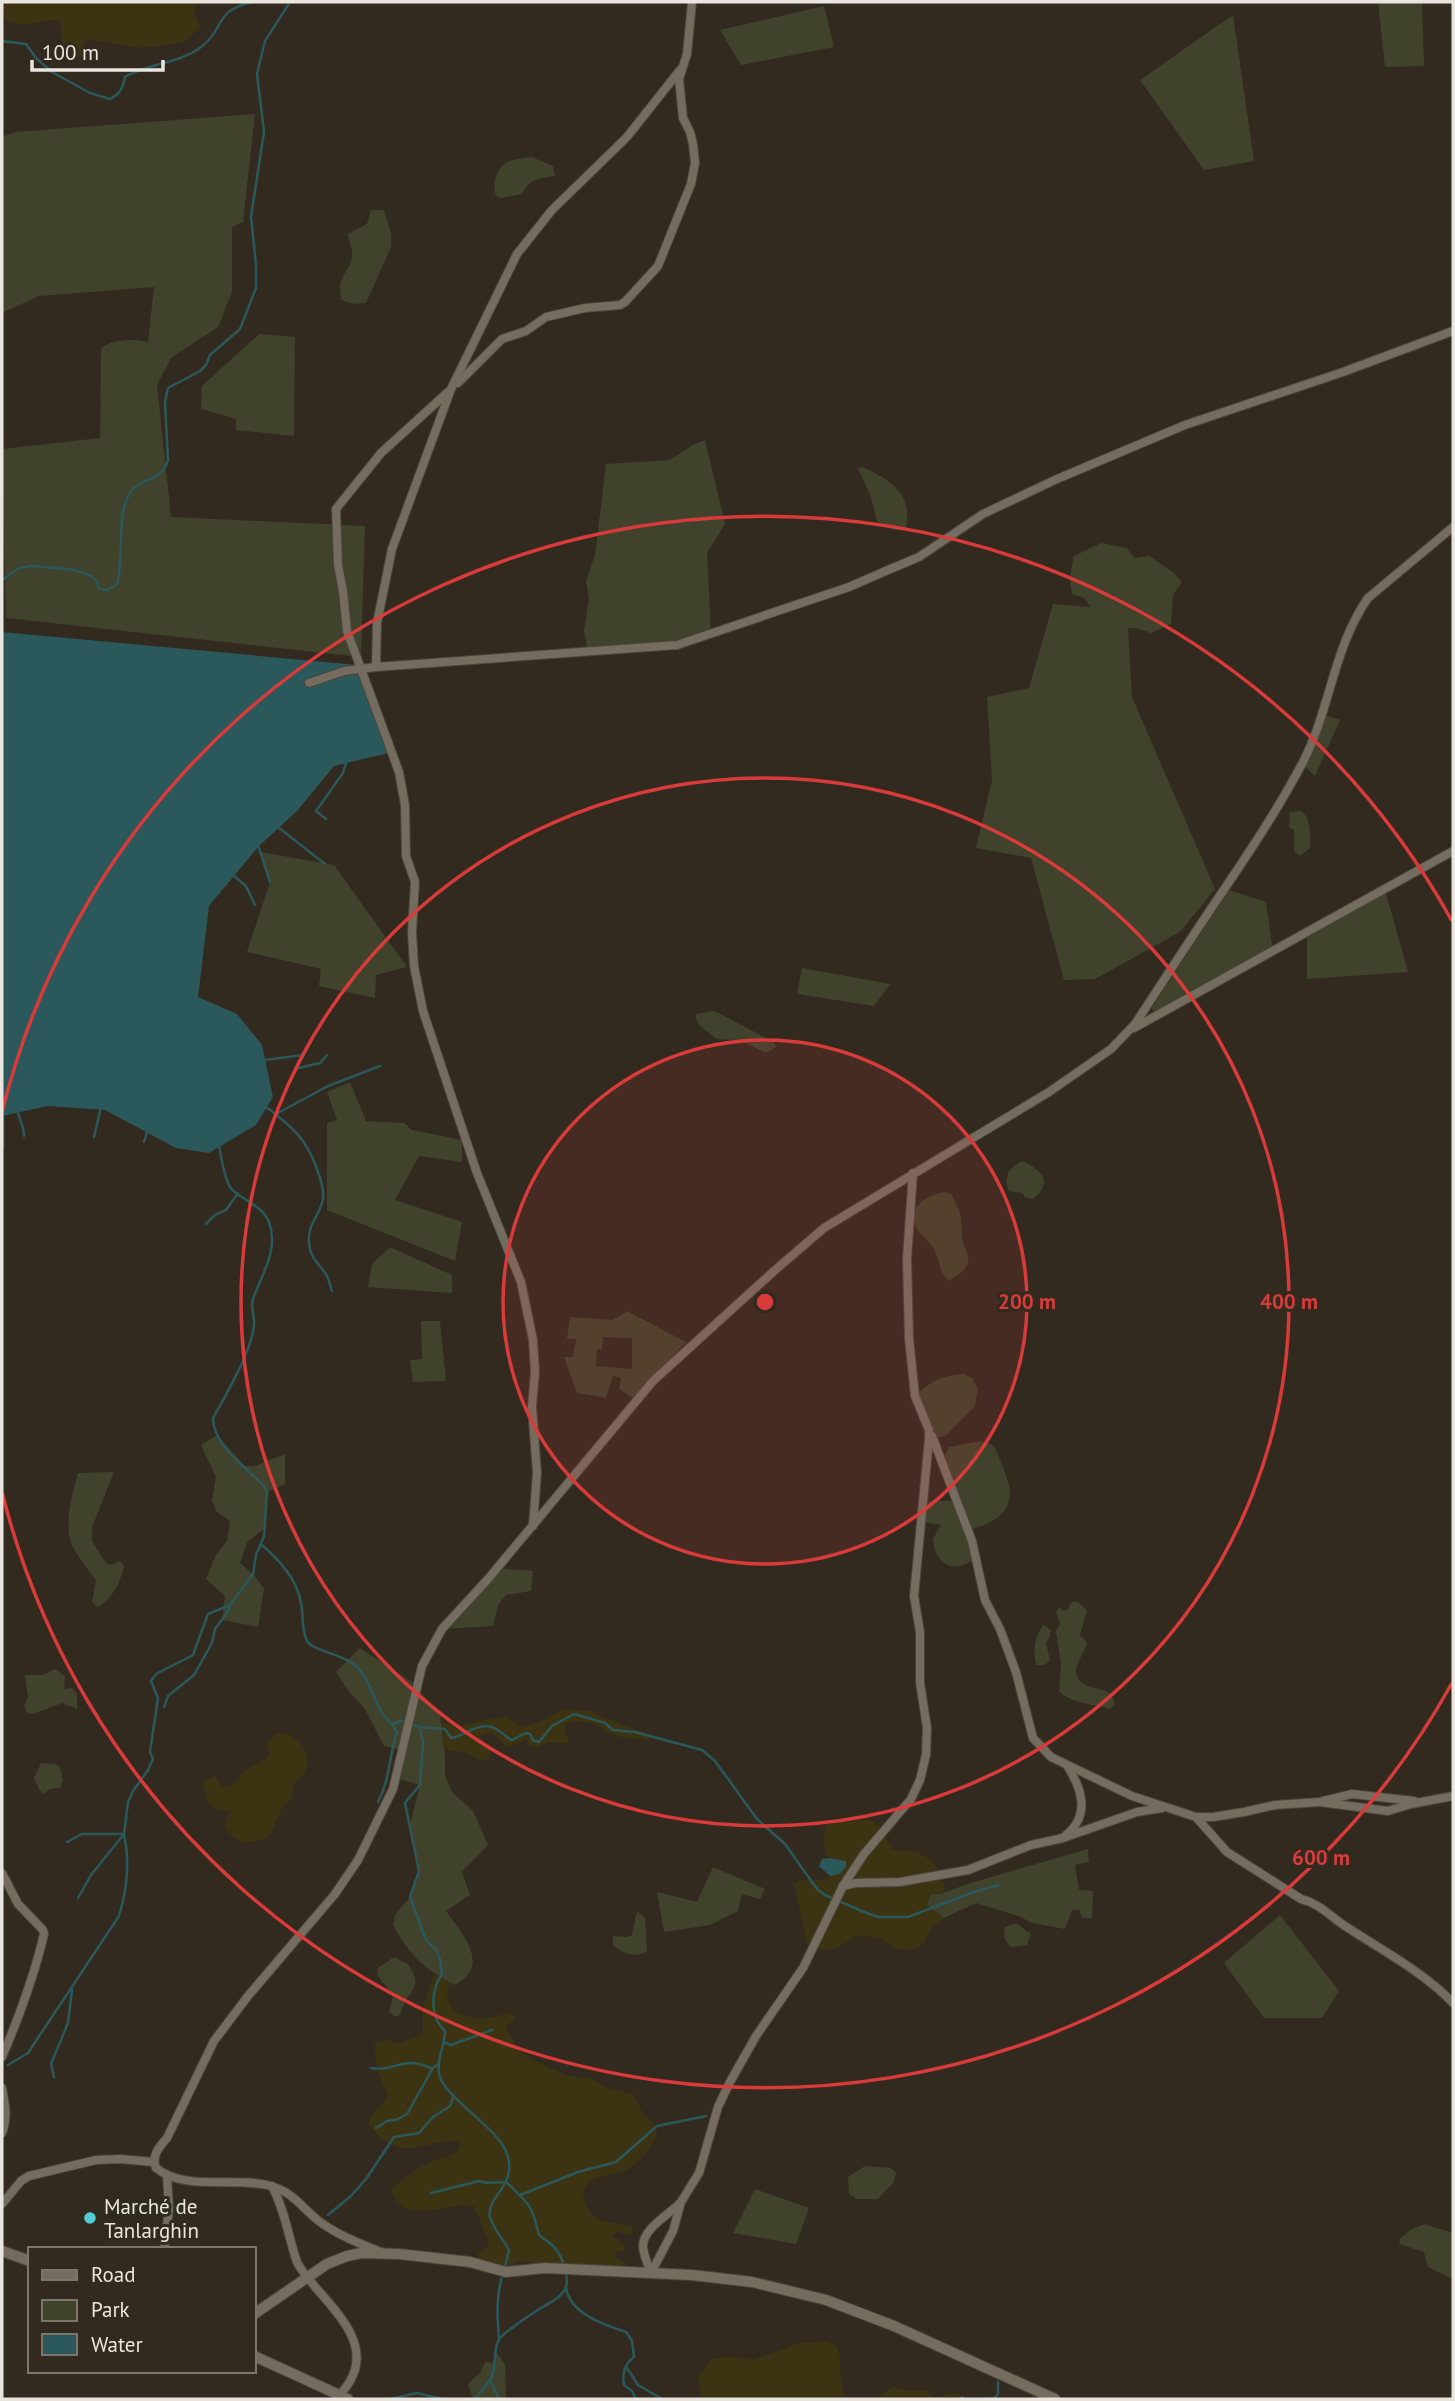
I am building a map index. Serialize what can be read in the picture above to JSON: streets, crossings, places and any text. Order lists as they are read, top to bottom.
{
  "places": ["Marché de Tanlarghin"],
  "legend": ["Road", "Park", "Water"],
  "scale_bar": "100 m",
  "rings": ["200 m", "400 m", "600 m"]
}
